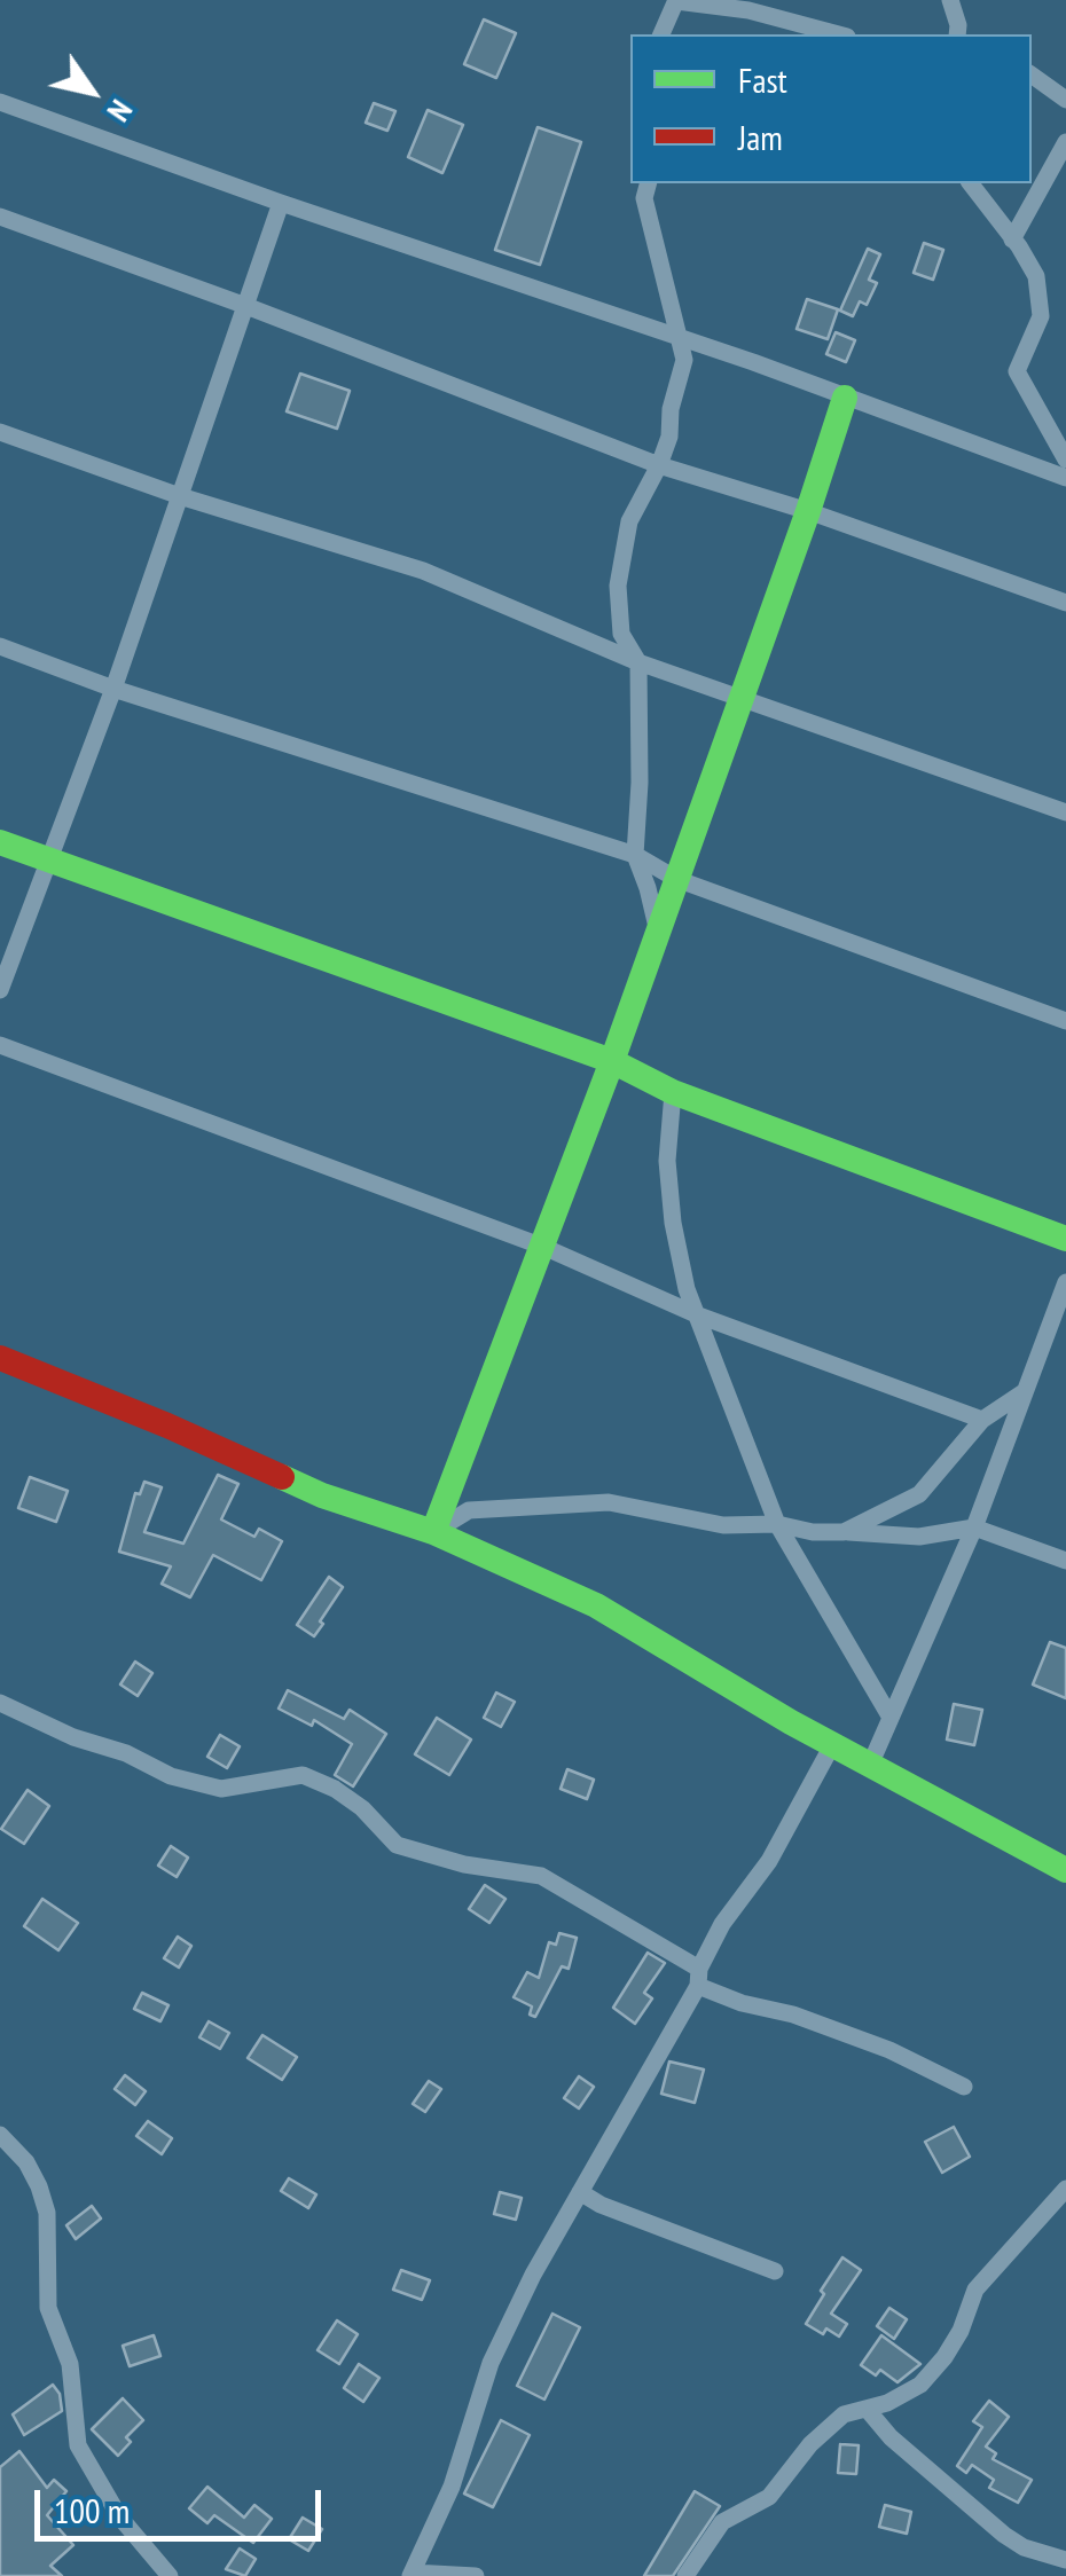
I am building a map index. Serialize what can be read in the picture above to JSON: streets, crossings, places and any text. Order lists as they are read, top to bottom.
{
  "legend": ["Fast", "Jam"],
  "scale_bar": "100 m",
  "north": "bottom right"
}
